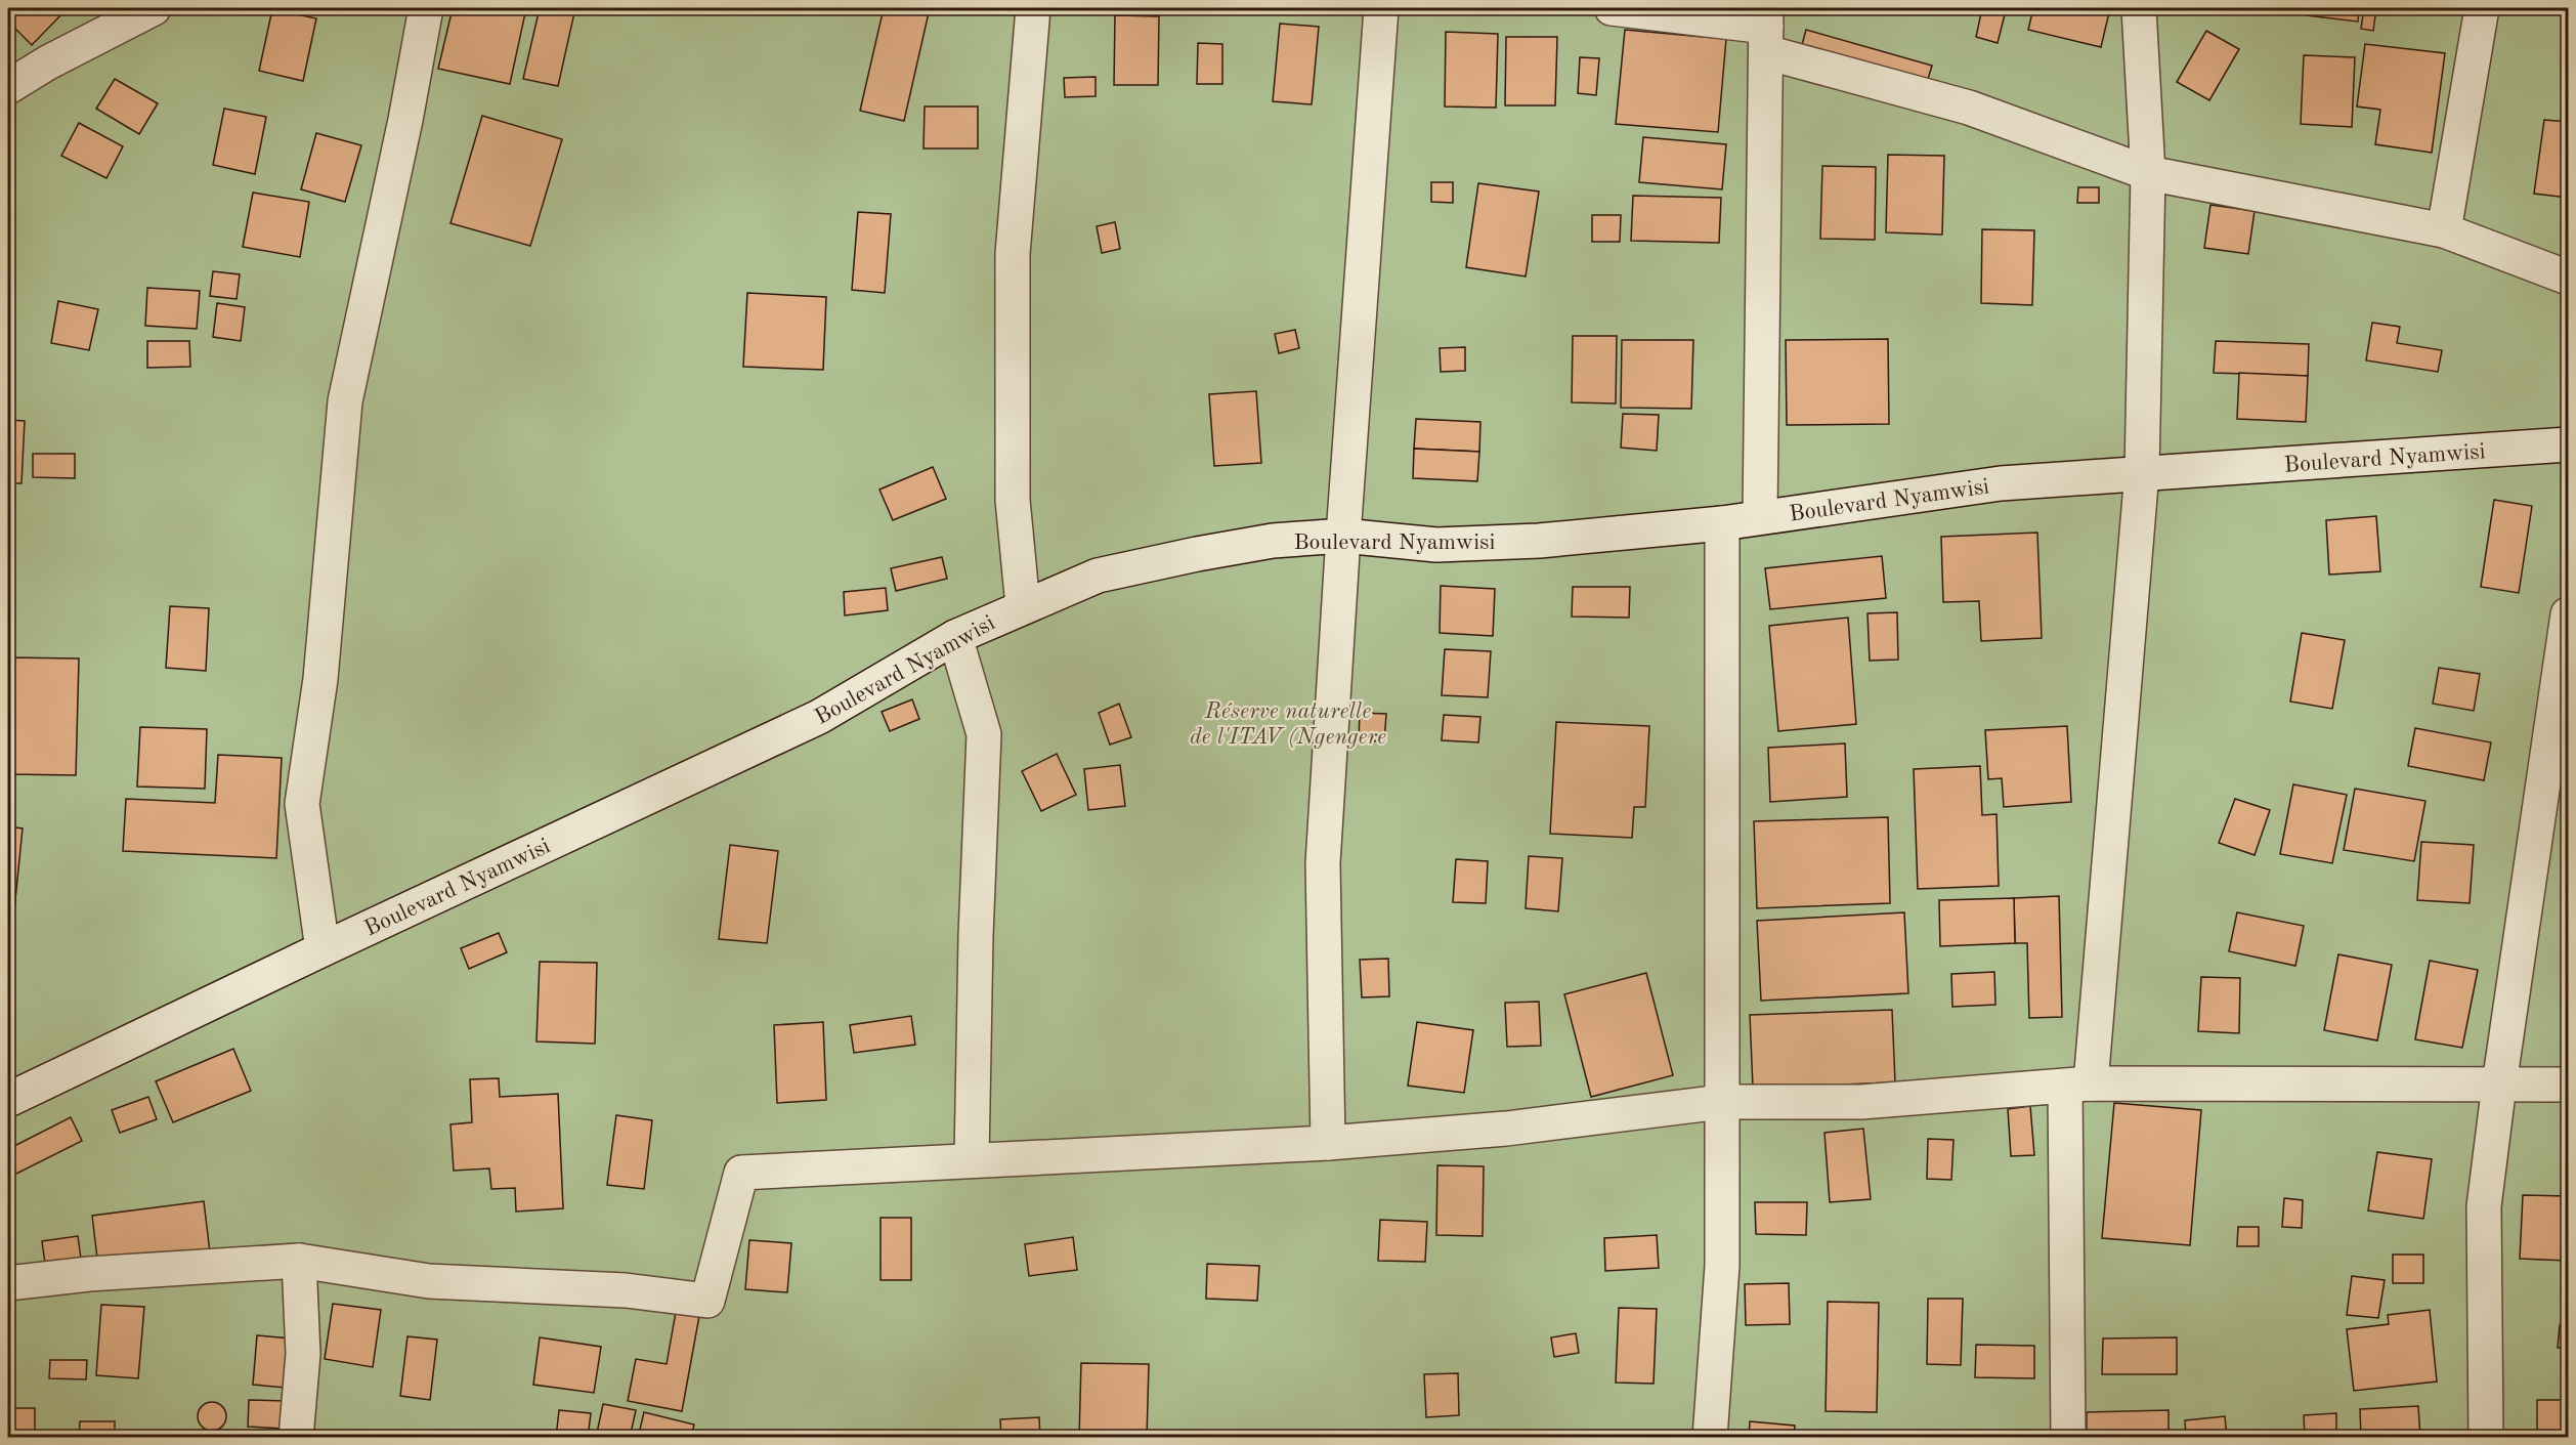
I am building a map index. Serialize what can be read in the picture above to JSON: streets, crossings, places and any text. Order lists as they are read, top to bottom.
{
  "streets": {
    "street": ["Boulevard Nyamwisi"]
  },
  "parks": ["Réserve naturelle de l'ITAV (Ngengere"]
}
